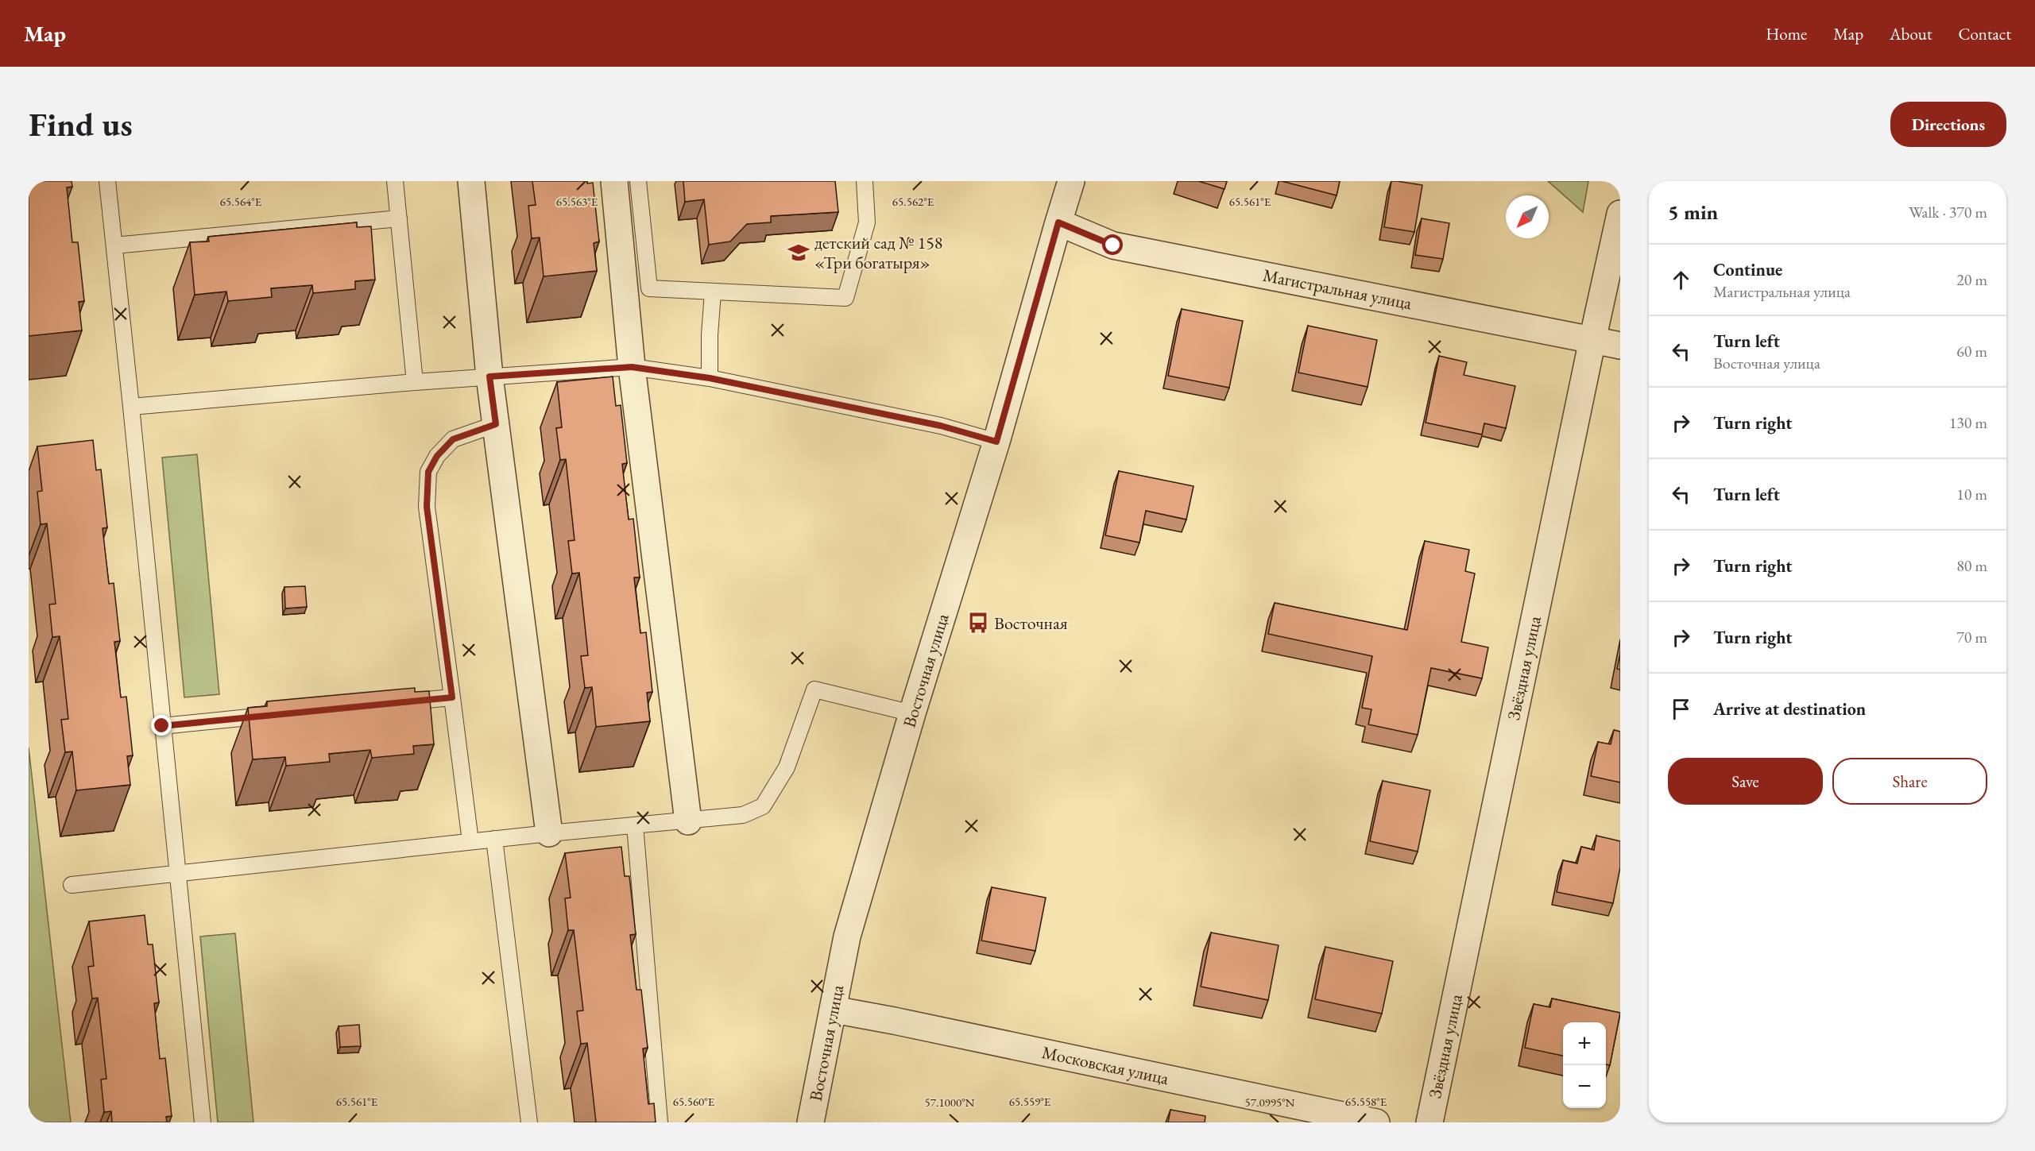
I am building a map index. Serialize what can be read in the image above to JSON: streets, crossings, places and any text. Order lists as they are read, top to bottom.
{
  "streets": {
    "street": [
      "Магистральная улица",
      "Звёздная улица",
      "Восточная улица",
      "Московская улица"
    ]
  },
  "crossings": [
    ["Магистральная улица", "Звёздная улица"],
    ["Магистральная улица", "Восточная улица"],
    ["Восточная улица", "Московская улица"]
  ],
  "places": {
    "school or university": ["детский сад № 158 «Три богатыря»"],
    "bus stop": ["Восточная"]
  },
  "north": "bottom left",
  "page": {
    "header": "Map",
    "nav": [
      "Home",
      "Map",
      "About",
      "Contact"
    ],
    "buttons": [
      "Directions",
      ["Save", "Share"]
    ],
    "title": "Find us",
    "heading": ["5 min", "Walk · 370 m"],
    "list": [
      ["Continue", "Магистральная улица", "20 m"],
      ["Turn left", "Восточная улица", "60 m"],
      ["Turn right", "130 m"],
      ["Turn left", "10 m"],
      ["Turn right", "80 m"],
      ["Turn right", "70 m"],
      "Arrive at destination"
    ],
    "map_buttons": ["+", "−"]
  },
  "coordinates": [
    "65.564°E",
    "65.562°E",
    "65.563°E",
    "65.561°E",
    "65.560°E",
    "65.559°E",
    "65.558°E",
    "57.1000°N",
    "57.0995°N"
  ]
}
